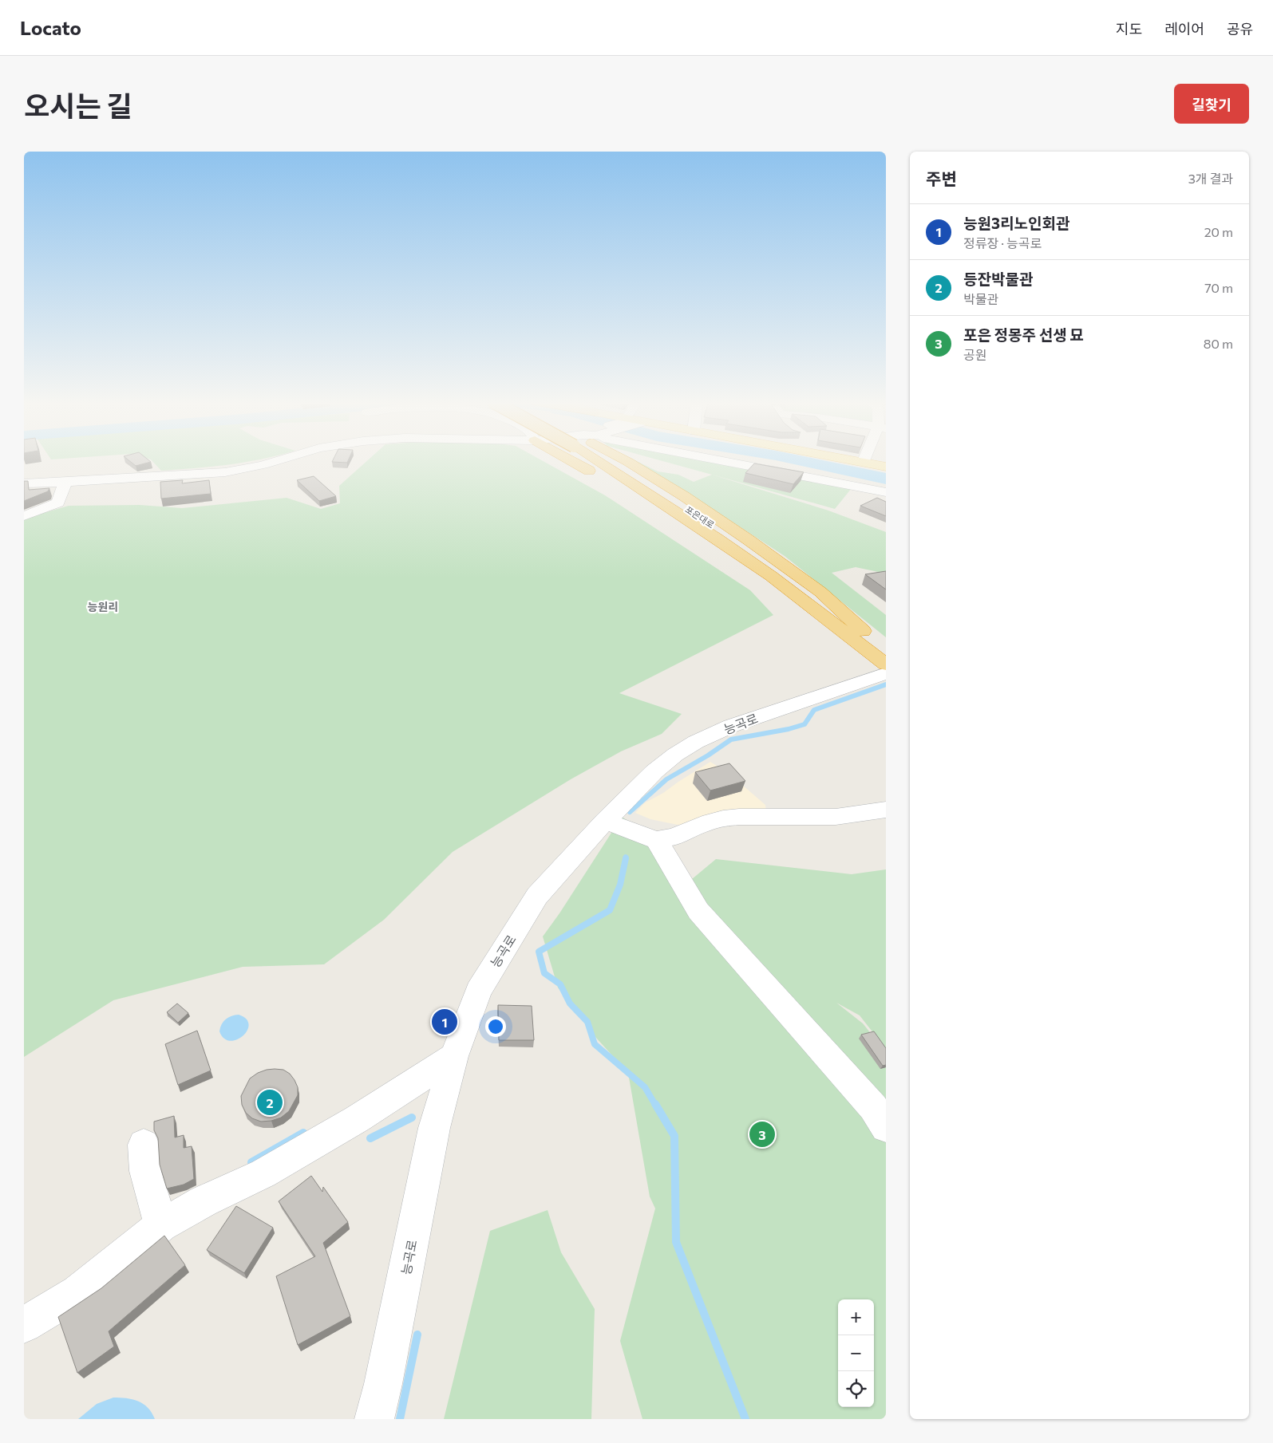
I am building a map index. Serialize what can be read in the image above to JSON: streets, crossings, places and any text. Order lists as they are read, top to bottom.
{
  "streets": {
    "highway": ["포은대로"],
    "street": ["능곡로"]
  },
  "crossings": [
    ["포은대로", "능곡로"]
  ],
  "districts": ["능원리"],
  "page": {
    "header": "Locato",
    "nav": ["지도", "레이어", "공유"],
    "title": "오시는 길",
    "buttons": "길찾기",
    "heading": ["주변", "3개 결과"],
    "list": [
      {
        "mark": "1",
        "name": "능원3리노인회관",
        "note": "정류장 · 능곡로",
        "value": "20 m"
      },
      {
        "mark": "2",
        "name": "등잔박물관",
        "note": "박물관",
        "value": "70 m"
      },
      {
        "mark": "3",
        "name": "포은 정몽주 선생 묘",
        "note": "공원",
        "value": "80 m"
      }
    ],
    "pins": ["1", "2", "3"],
    "map_buttons": ["+", "−"]
  }
}
